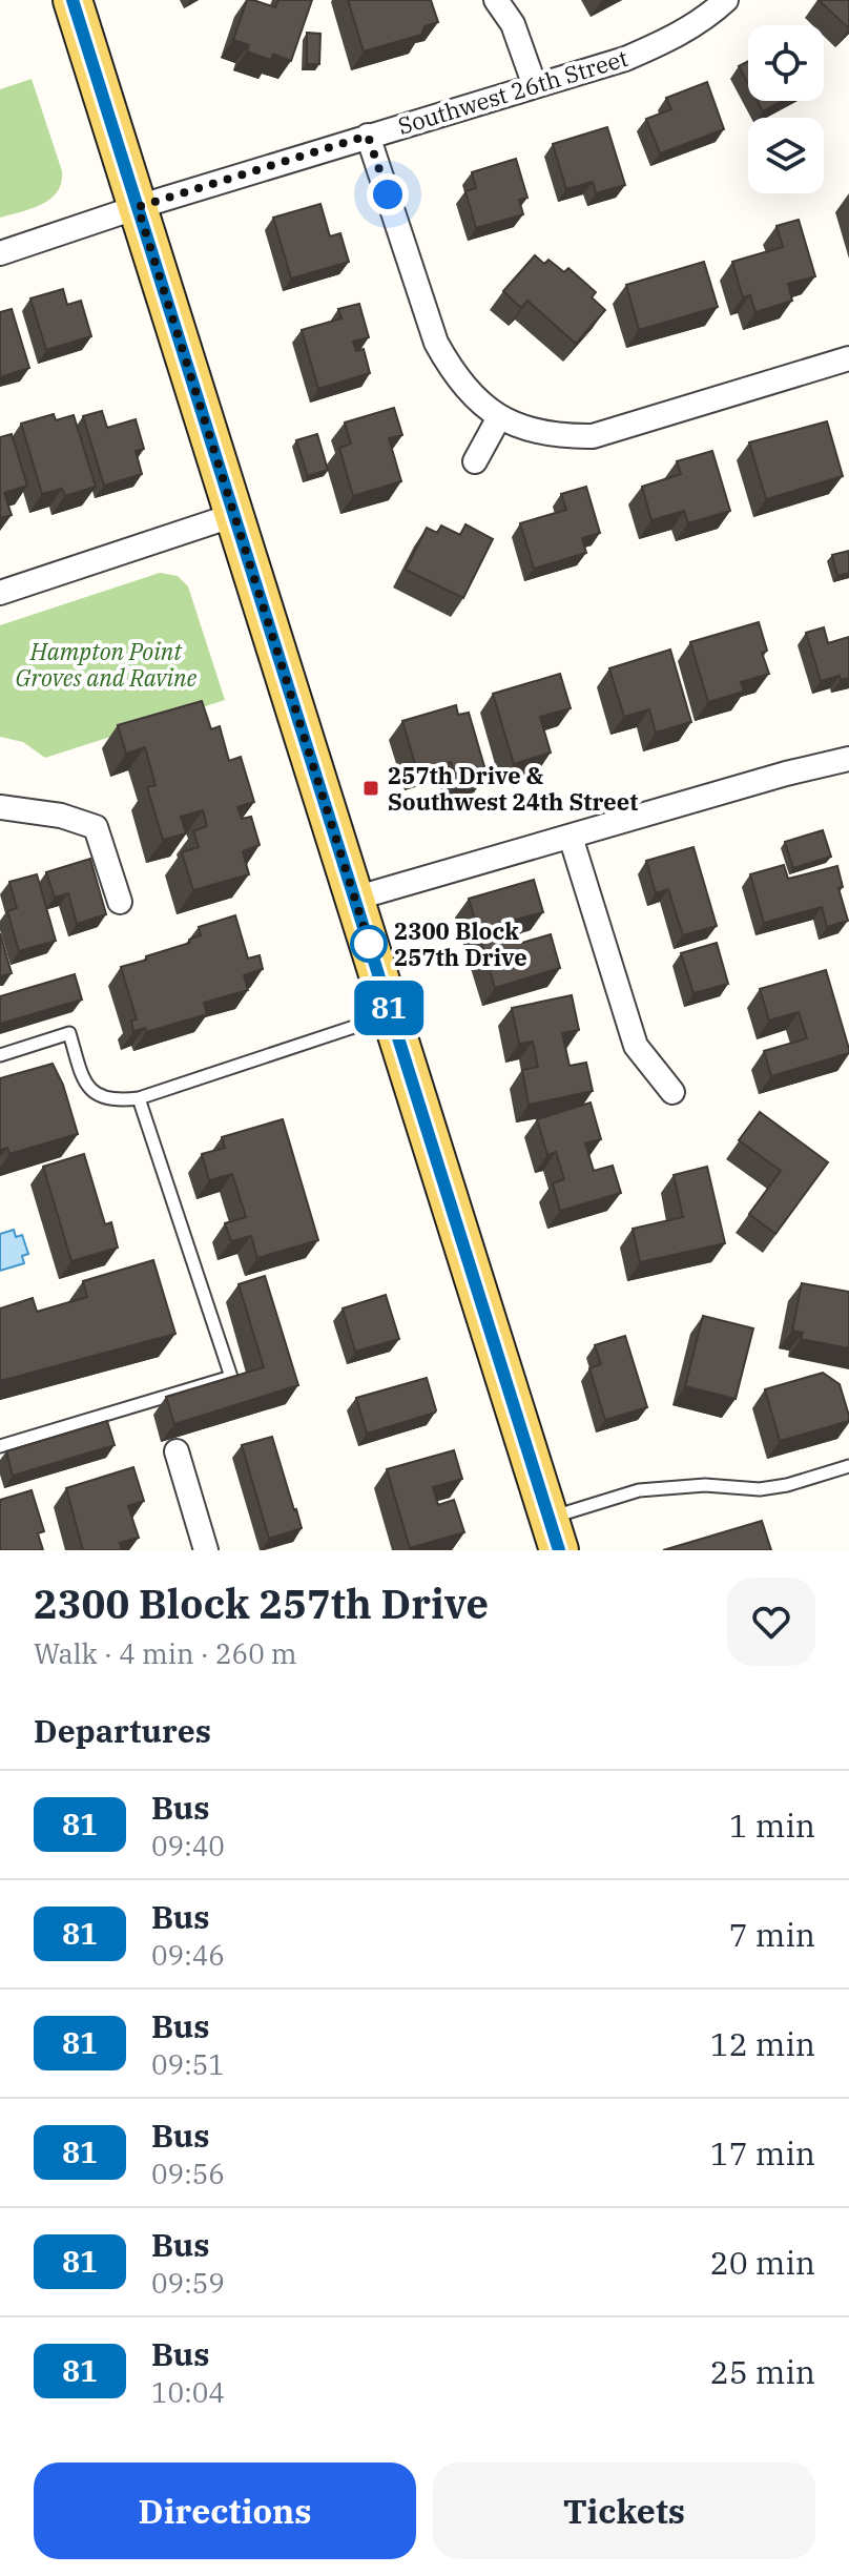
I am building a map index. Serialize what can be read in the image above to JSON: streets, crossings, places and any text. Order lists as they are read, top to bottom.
{
  "streets": {
    "street": ["Southwest 26th Street"]
  },
  "parks": ["Hampton Point Groves and Ravine"],
  "places": {
    "transit": ["257th Drive & Southwest 24th Street"],
    "other": ["2300 Block 257th Drive"]
  },
  "lines": ["bus line 81"],
  "page": {
    "on_map": "81",
    "heading": [
      ["2300 Block 257th Drive", "Walk · 4 min · 260 m"],
      "Departures"
    ],
    "list": [
      {
        "mark": "81",
        "name": "Bus",
        "note": "09:40",
        "value": "1 min"
      },
      {
        "mark": "81",
        "name": "Bus",
        "note": "09:46",
        "value": "7 min"
      },
      {
        "mark": "81",
        "name": "Bus",
        "note": "09:51",
        "value": "12 min"
      },
      {
        "mark": "81",
        "name": "Bus",
        "note": "09:56",
        "value": "17 min"
      },
      {
        "mark": "81",
        "name": "Bus",
        "note": "09:59",
        "value": "20 min"
      },
      {
        "mark": "81",
        "name": "Bus",
        "note": "10:04",
        "value": "25 min"
      }
    ],
    "buttons": ["Directions", "Tickets"]
  }
}
